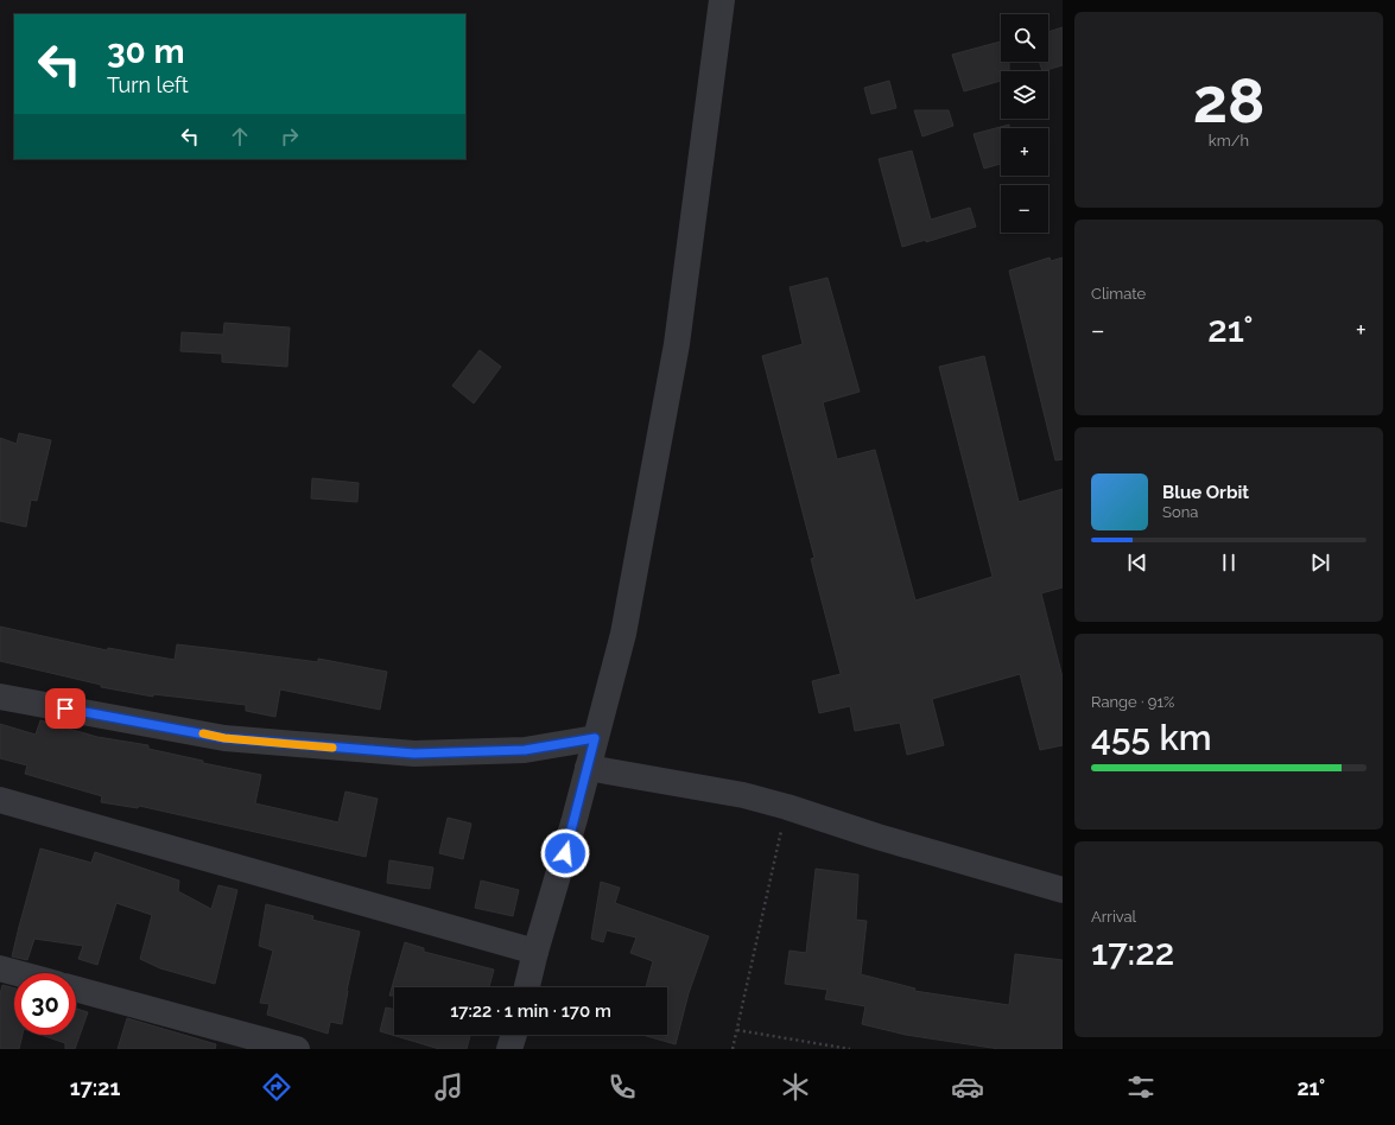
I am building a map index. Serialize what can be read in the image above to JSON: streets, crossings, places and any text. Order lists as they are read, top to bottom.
{
  "page": {
    "tile": [
      ["28", "km/h"],
      "Climate",
      ["Range · 91%", "455 km"],
      ["Arrival", "17:22"]
    ],
    "map_buttons": ["+", "−"],
    "turn": ["30 m", "Turn left"],
    "heat": ["−", "21°", "+"],
    "song": ["Blue Orbit", "Sona"],
    "limit": "30",
    "trip": "17:22 · 1 min · 170 m",
    "tabs": ["17:21", "21°"]
  }
}
